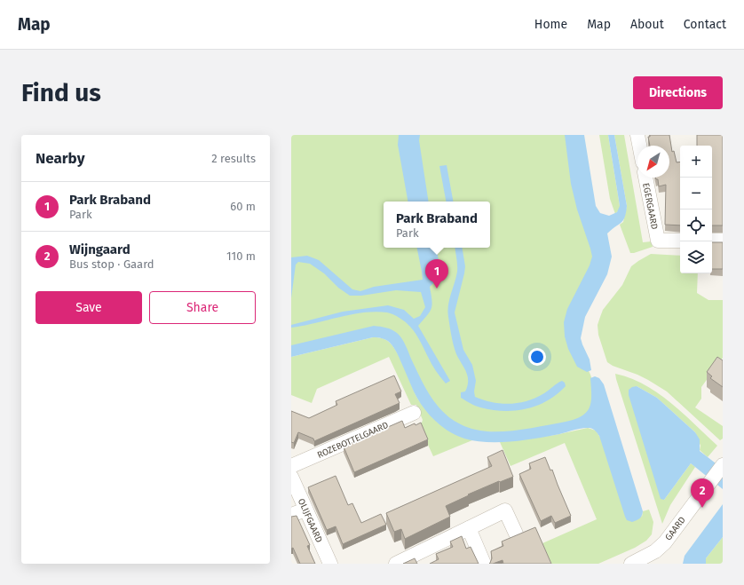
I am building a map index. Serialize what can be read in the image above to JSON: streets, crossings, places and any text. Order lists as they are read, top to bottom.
{
  "streets": {
    "street": [
      "EGERGAARD",
      "ROZEBOTTELGAARD",
      "OLIJFGAARD",
      "GAARD"
    ]
  },
  "north": "bottom left",
  "page": {
    "header": "Map",
    "nav": [
      "Home",
      "Map",
      "About",
      "Contact"
    ],
    "buttons": [
      "Directions",
      ["Save", "Share"]
    ],
    "title": "Find us",
    "heading": ["Nearby", "2 results"],
    "map_buttons": ["+", "−"],
    "list": [
      {
        "mark": "1",
        "name": "Park Braband",
        "note": "Park",
        "value": "60 m"
      },
      {
        "mark": "2",
        "name": "Wijngaard",
        "note": "Bus stop · Gaard",
        "value": "110 m"
      }
    ],
    "popup": ["Park Braband", "Park"],
    "pins": ["1", "2"]
  }
}
